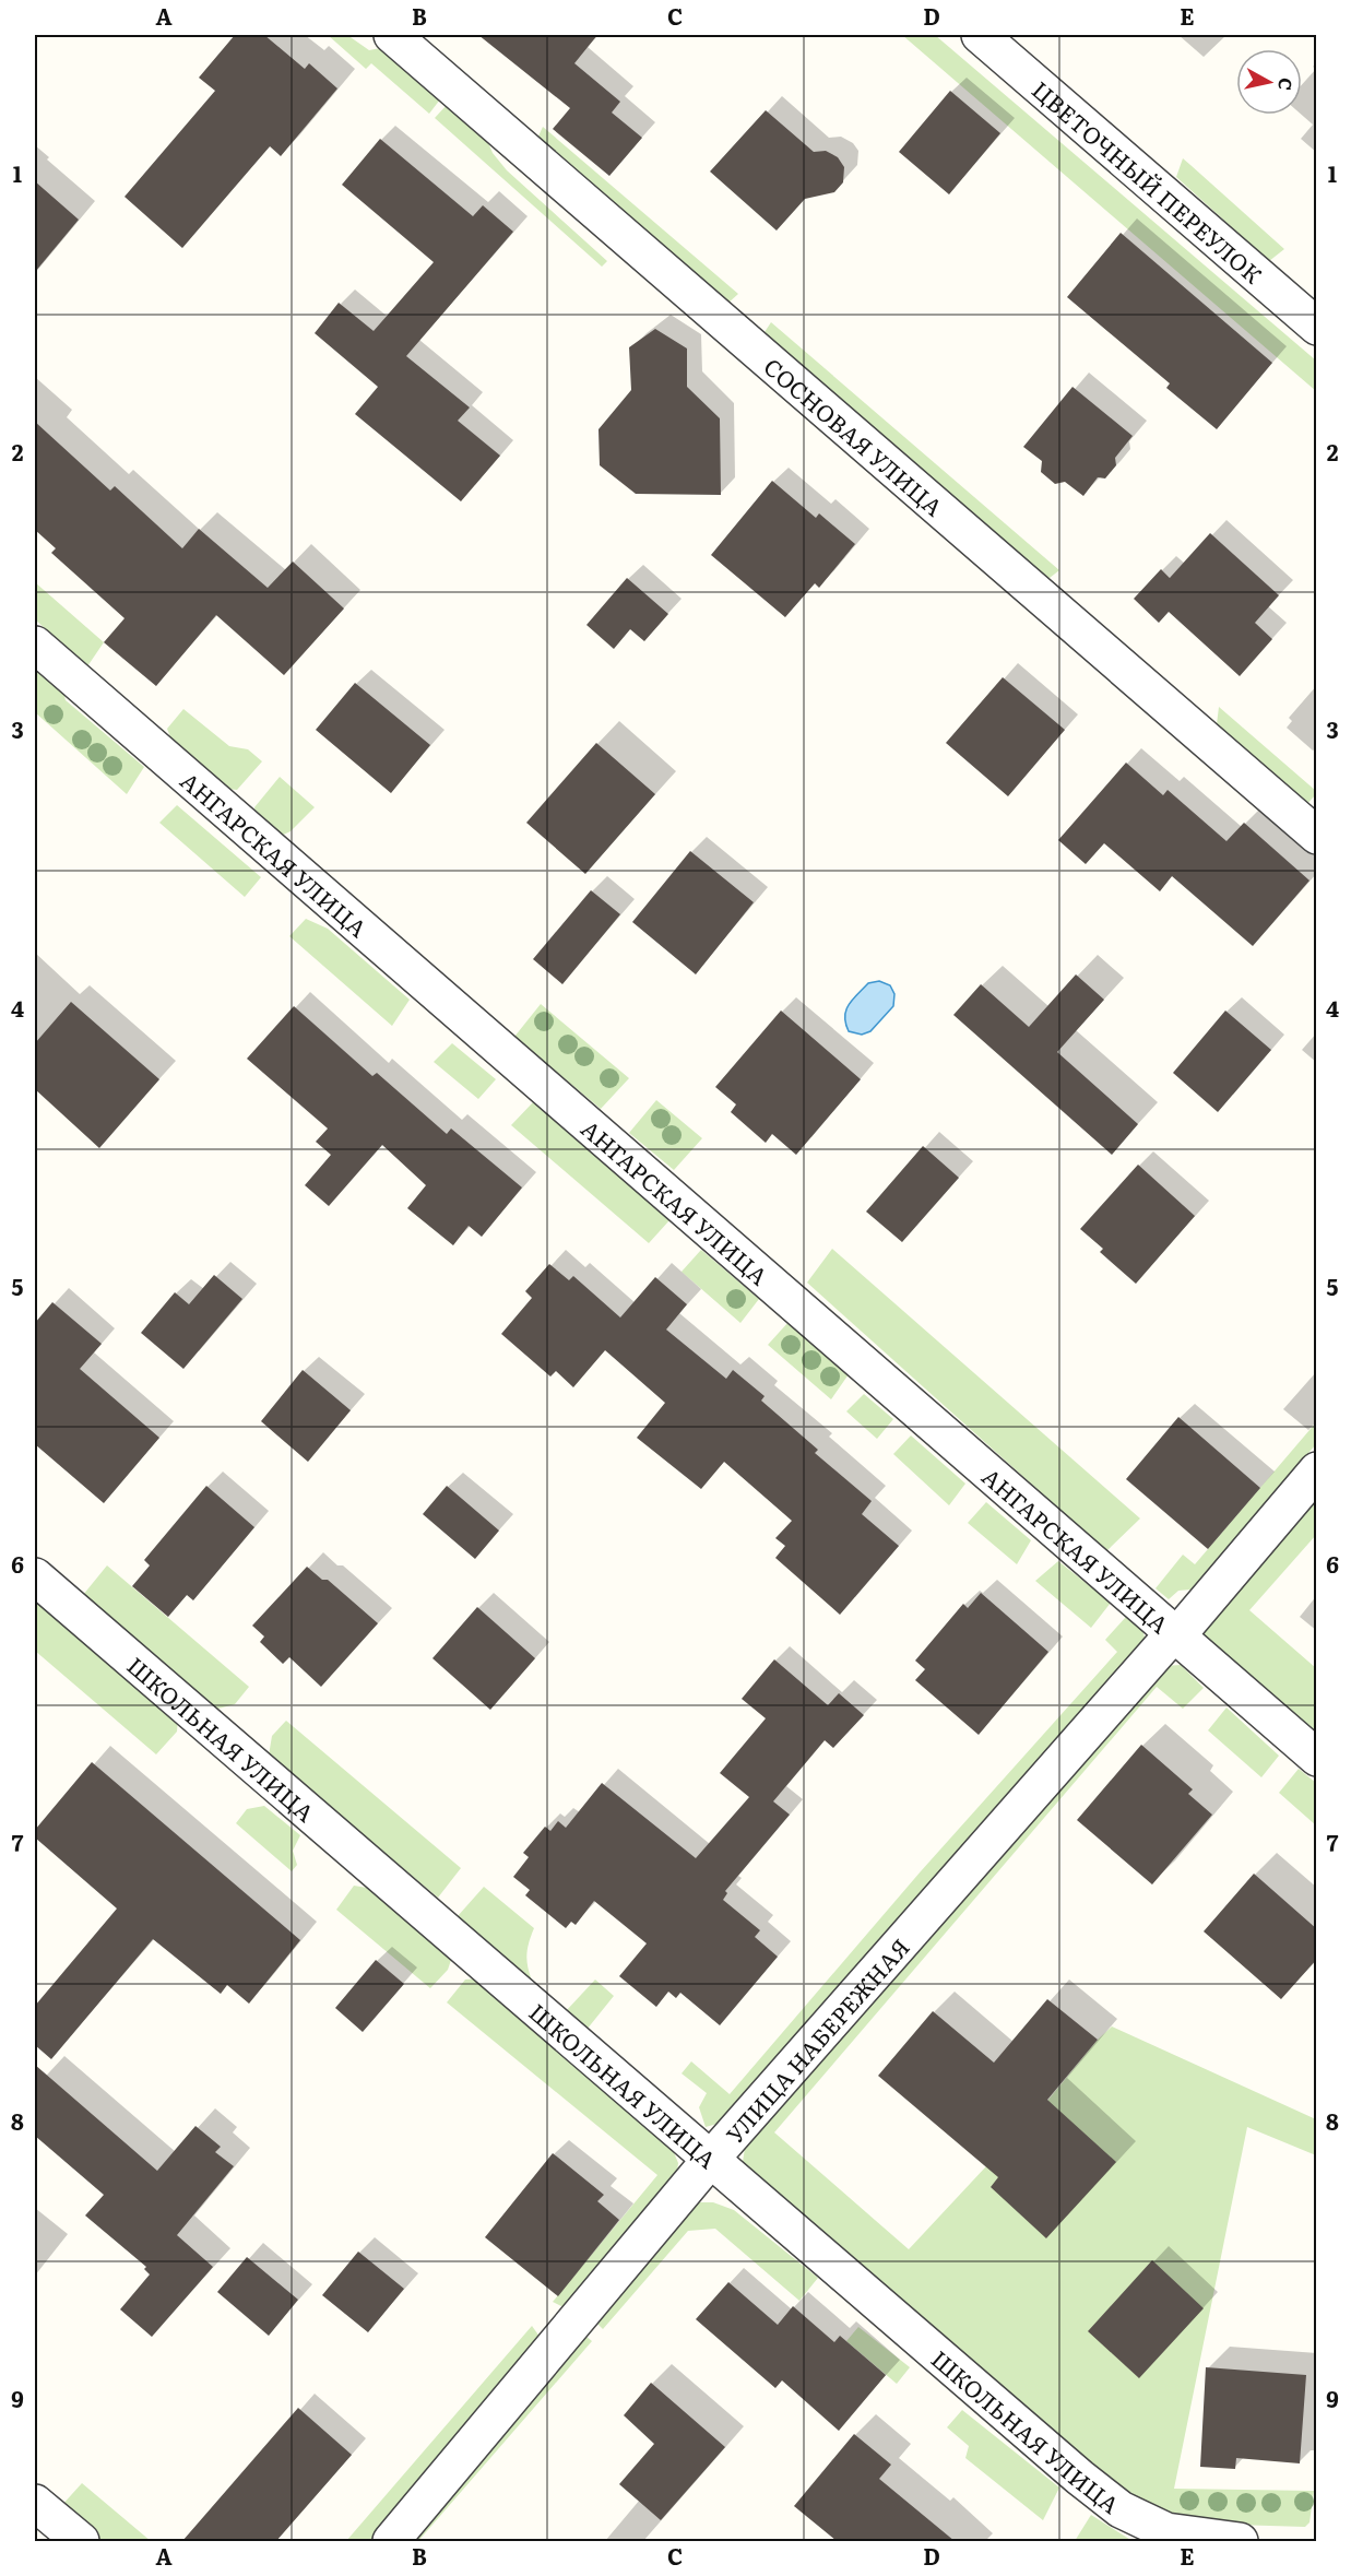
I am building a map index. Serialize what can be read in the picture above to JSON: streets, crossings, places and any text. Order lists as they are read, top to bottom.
{
  "streets": {
    "street": [
      "ЦВЕТОЧНЫЙ ПЕРЕУЛОК",
      "СОСНОВАЯ УЛИЦА",
      "АНГАРСКАЯ УЛИЦА",
      "ШКОЛЬНАЯ УЛИЦА",
      "УЛИЦА НАБЕРЕЖНАЯ"
    ]
  },
  "crossings": [
    ["АНГАРСКАЯ УЛИЦА", "УЛИЦА НАБЕРЕЖНАЯ"],
    ["ШКОЛЬНАЯ УЛИЦА", "УЛИЦА НАБЕРЕЖНАЯ"]
  ],
  "north": "right",
  "grid": {
    "columns": [
      "A",
      "B",
      "C",
      "D",
      "E"
    ],
    "rows": [
      "1",
      "2",
      "3",
      "4",
      "5",
      "6",
      "7",
      "8",
      "9"
    ]
  }
}
